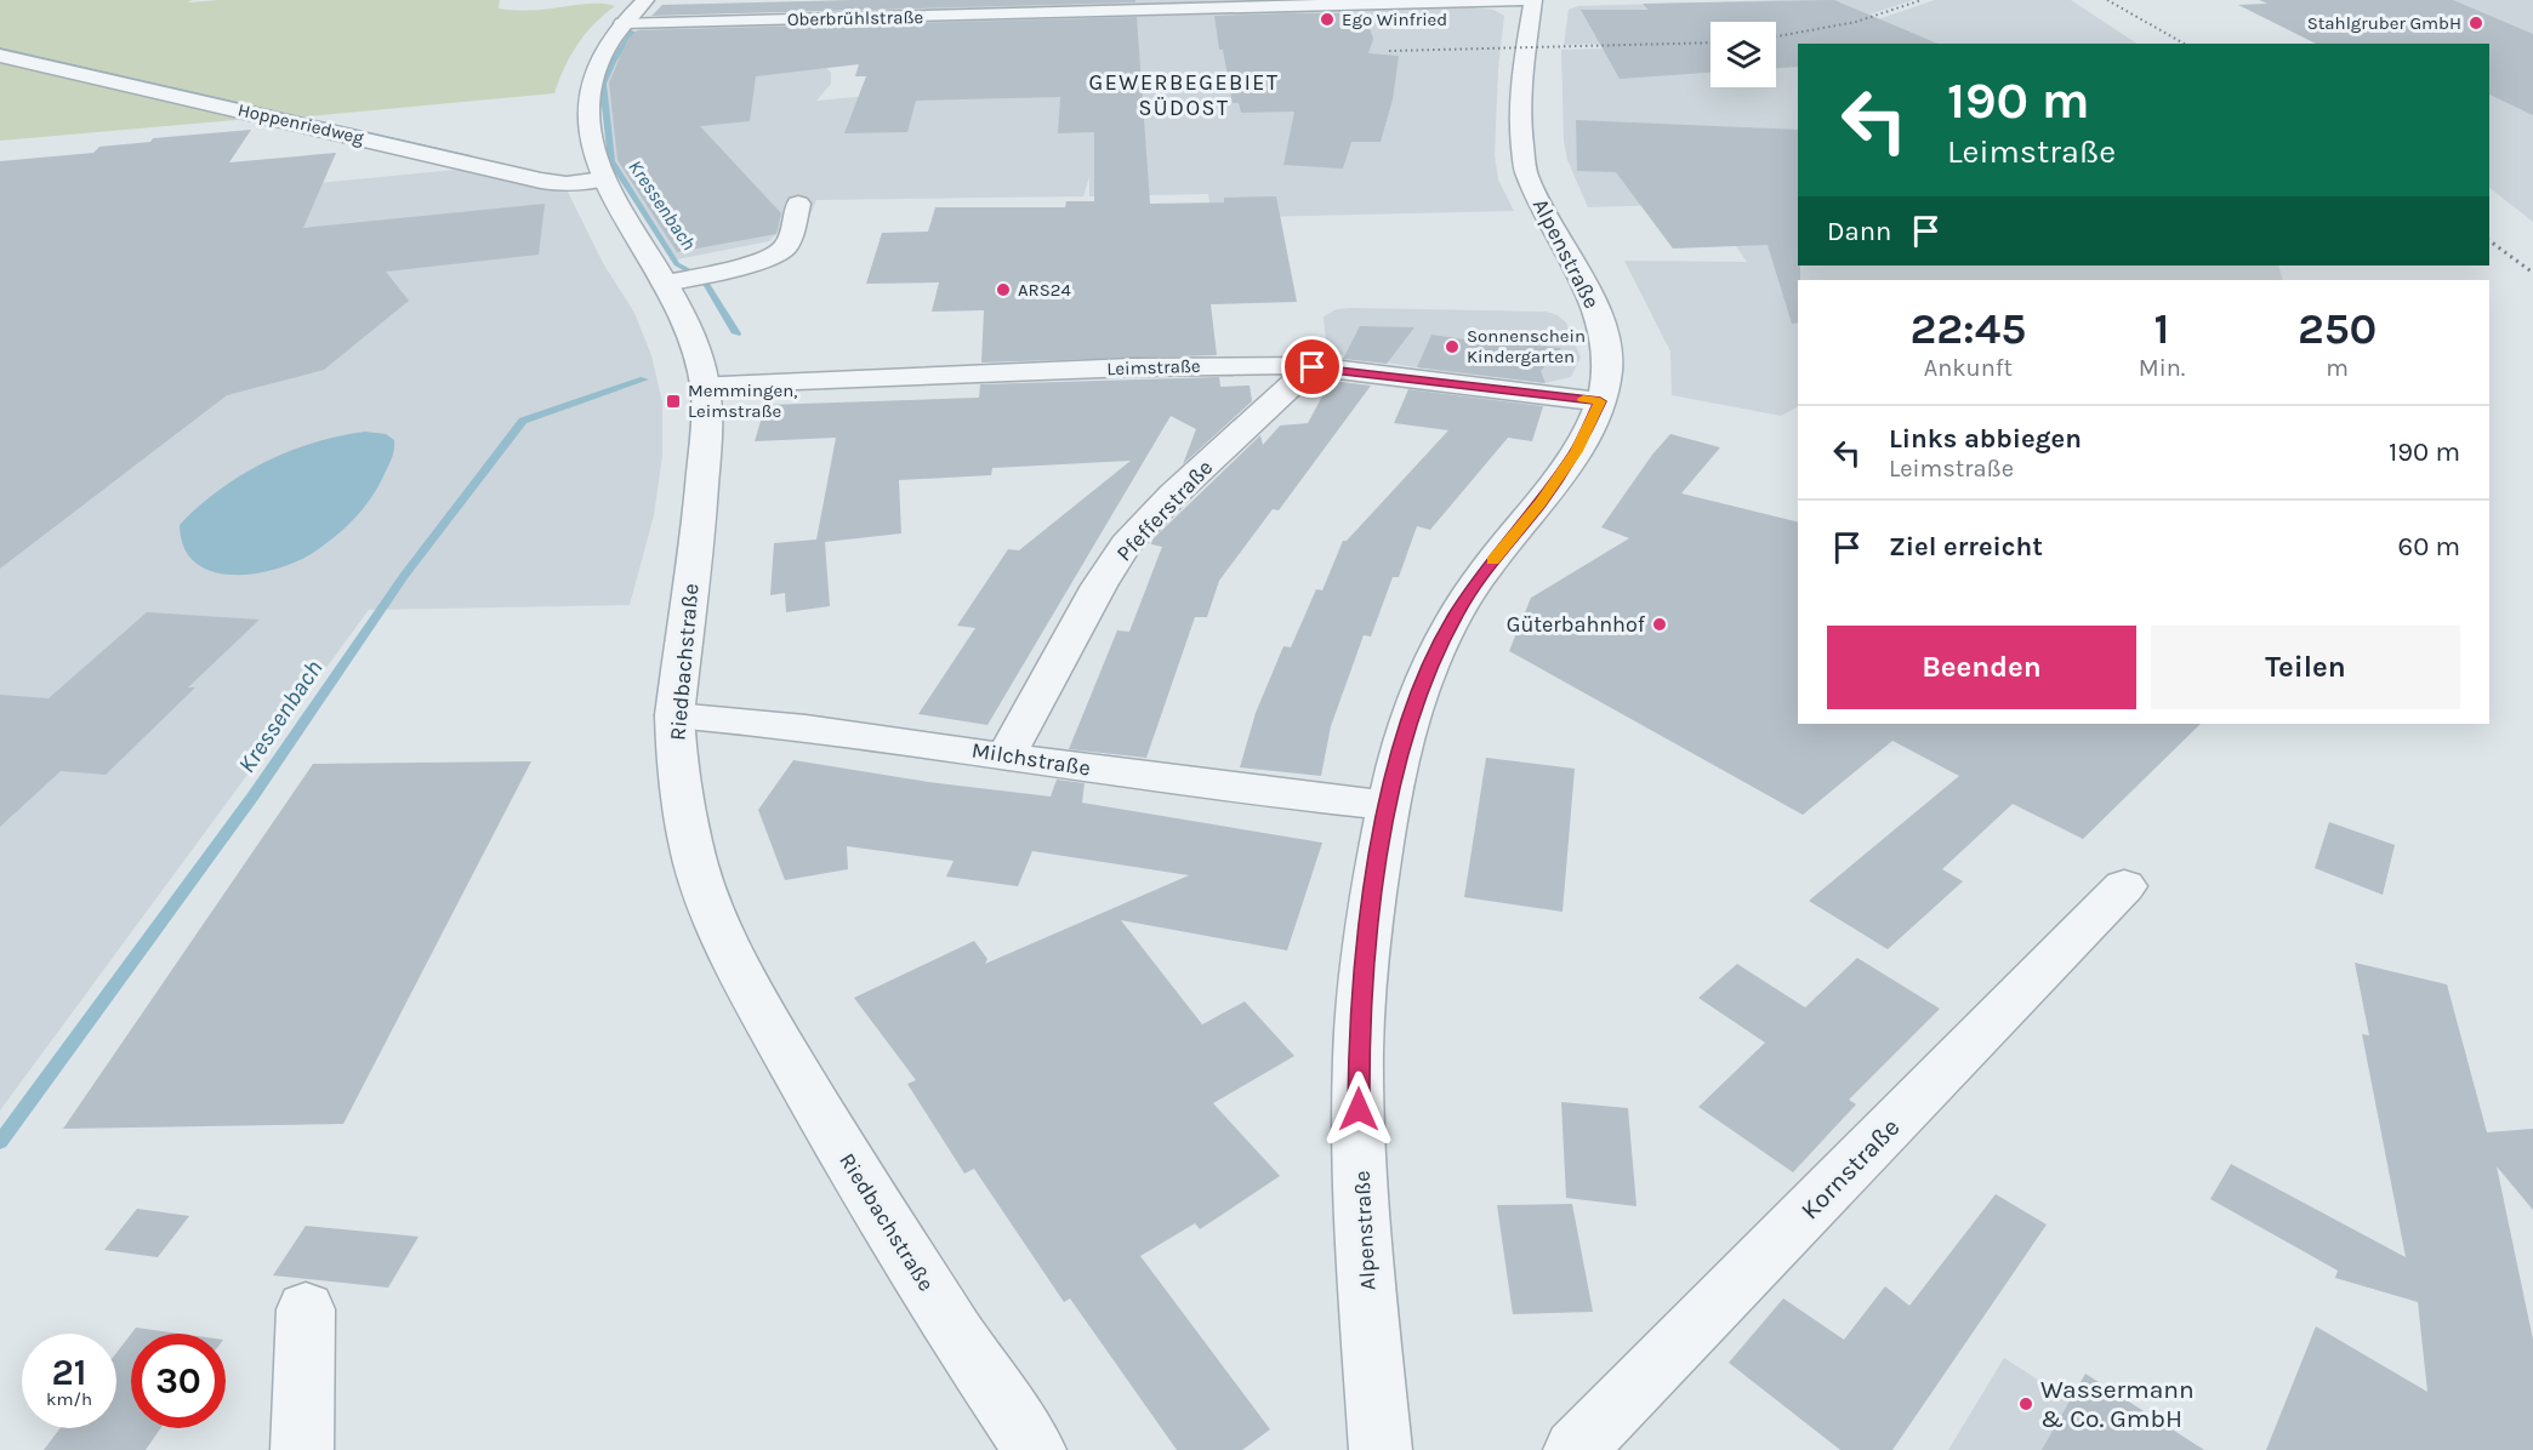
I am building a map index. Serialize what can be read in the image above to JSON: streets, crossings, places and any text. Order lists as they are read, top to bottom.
{
  "streets": {
    "street": [
      "Oberbrühlstraße",
      "Hoppenriedweg",
      "Alpenstraße",
      "Leimstraße",
      "Pfefferstraße",
      "Riedbachstraße",
      "Milchstraße",
      "Kornstraße"
    ]
  },
  "crossings": [
    ["Oberbrühlstraße", "Riedbachstraße"],
    ["Hoppenriedweg", "Riedbachstraße"],
    ["Alpenstraße", "Leimstraße"],
    ["Alpenstraße", "Milchstraße"],
    ["Leimstraße", "Pfefferstraße"],
    ["Leimstraße", "Riedbachstraße"],
    ["Pfefferstraße", "Milchstraße"],
    ["Riedbachstraße", "Milchstraße"]
  ],
  "districts": ["GEWERBEGEBIET SÜDOST"],
  "water": ["Kressenbach"],
  "places": {
    "other": [
      "Ego Winfried",
      "Stahlgruber GmbH",
      "ARS24",
      "Sonnenschein Kindergarten",
      "Güterbahnhof",
      "Wassermann & Co. GmbH"
    ],
    "transit": ["Memmingen, Leimstraße"]
  },
  "page": {
    "turn": ["190 m", "Leimstraße"],
    "then": "Dann",
    "eta": [
      "22:45",
      "Ankunft",
      "1",
      "Min.",
      "250",
      "m"
    ],
    "list": [
      {
        "name": "Links abbiegen",
        "note": "Leimstraße",
        "value": "190 m"
      },
      {
        "name": "Ziel erreicht",
        "value": "60 m"
      }
    ],
    "buttons": ["Beenden", "Teilen"],
    "speed": "21 km/h",
    "limit": "30"
  }
}
